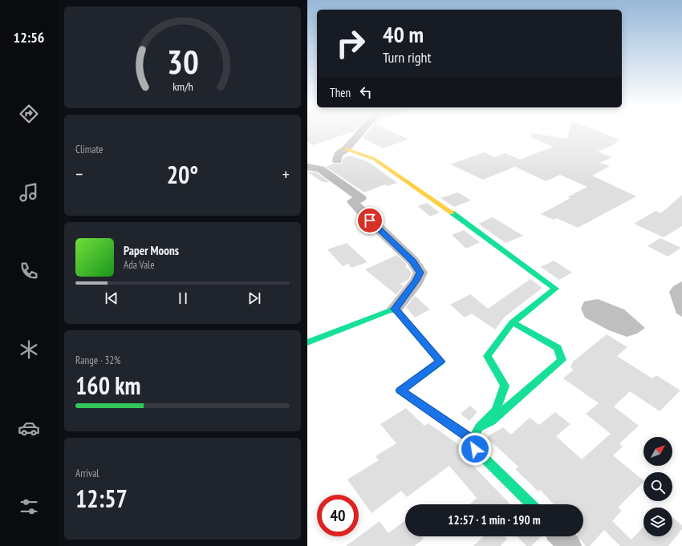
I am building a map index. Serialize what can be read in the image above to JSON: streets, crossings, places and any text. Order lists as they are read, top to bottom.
{
  "north": "top right",
  "page": {
    "tabs": "12:56",
    "turn": ["40 m", "Turn right"],
    "then": "Then",
    "tile": [
      "Climate",
      ["Range · 32%", "160 km"],
      ["Arrival", "12:57"]
    ],
    "heat": ["−", "20°", "+"],
    "song": ["Paper Moons", "Ada Vale"],
    "limit": "40",
    "trip": "12:57 · 1 min · 190 m",
    "gauge": ["30", "km/h"]
  }
}
